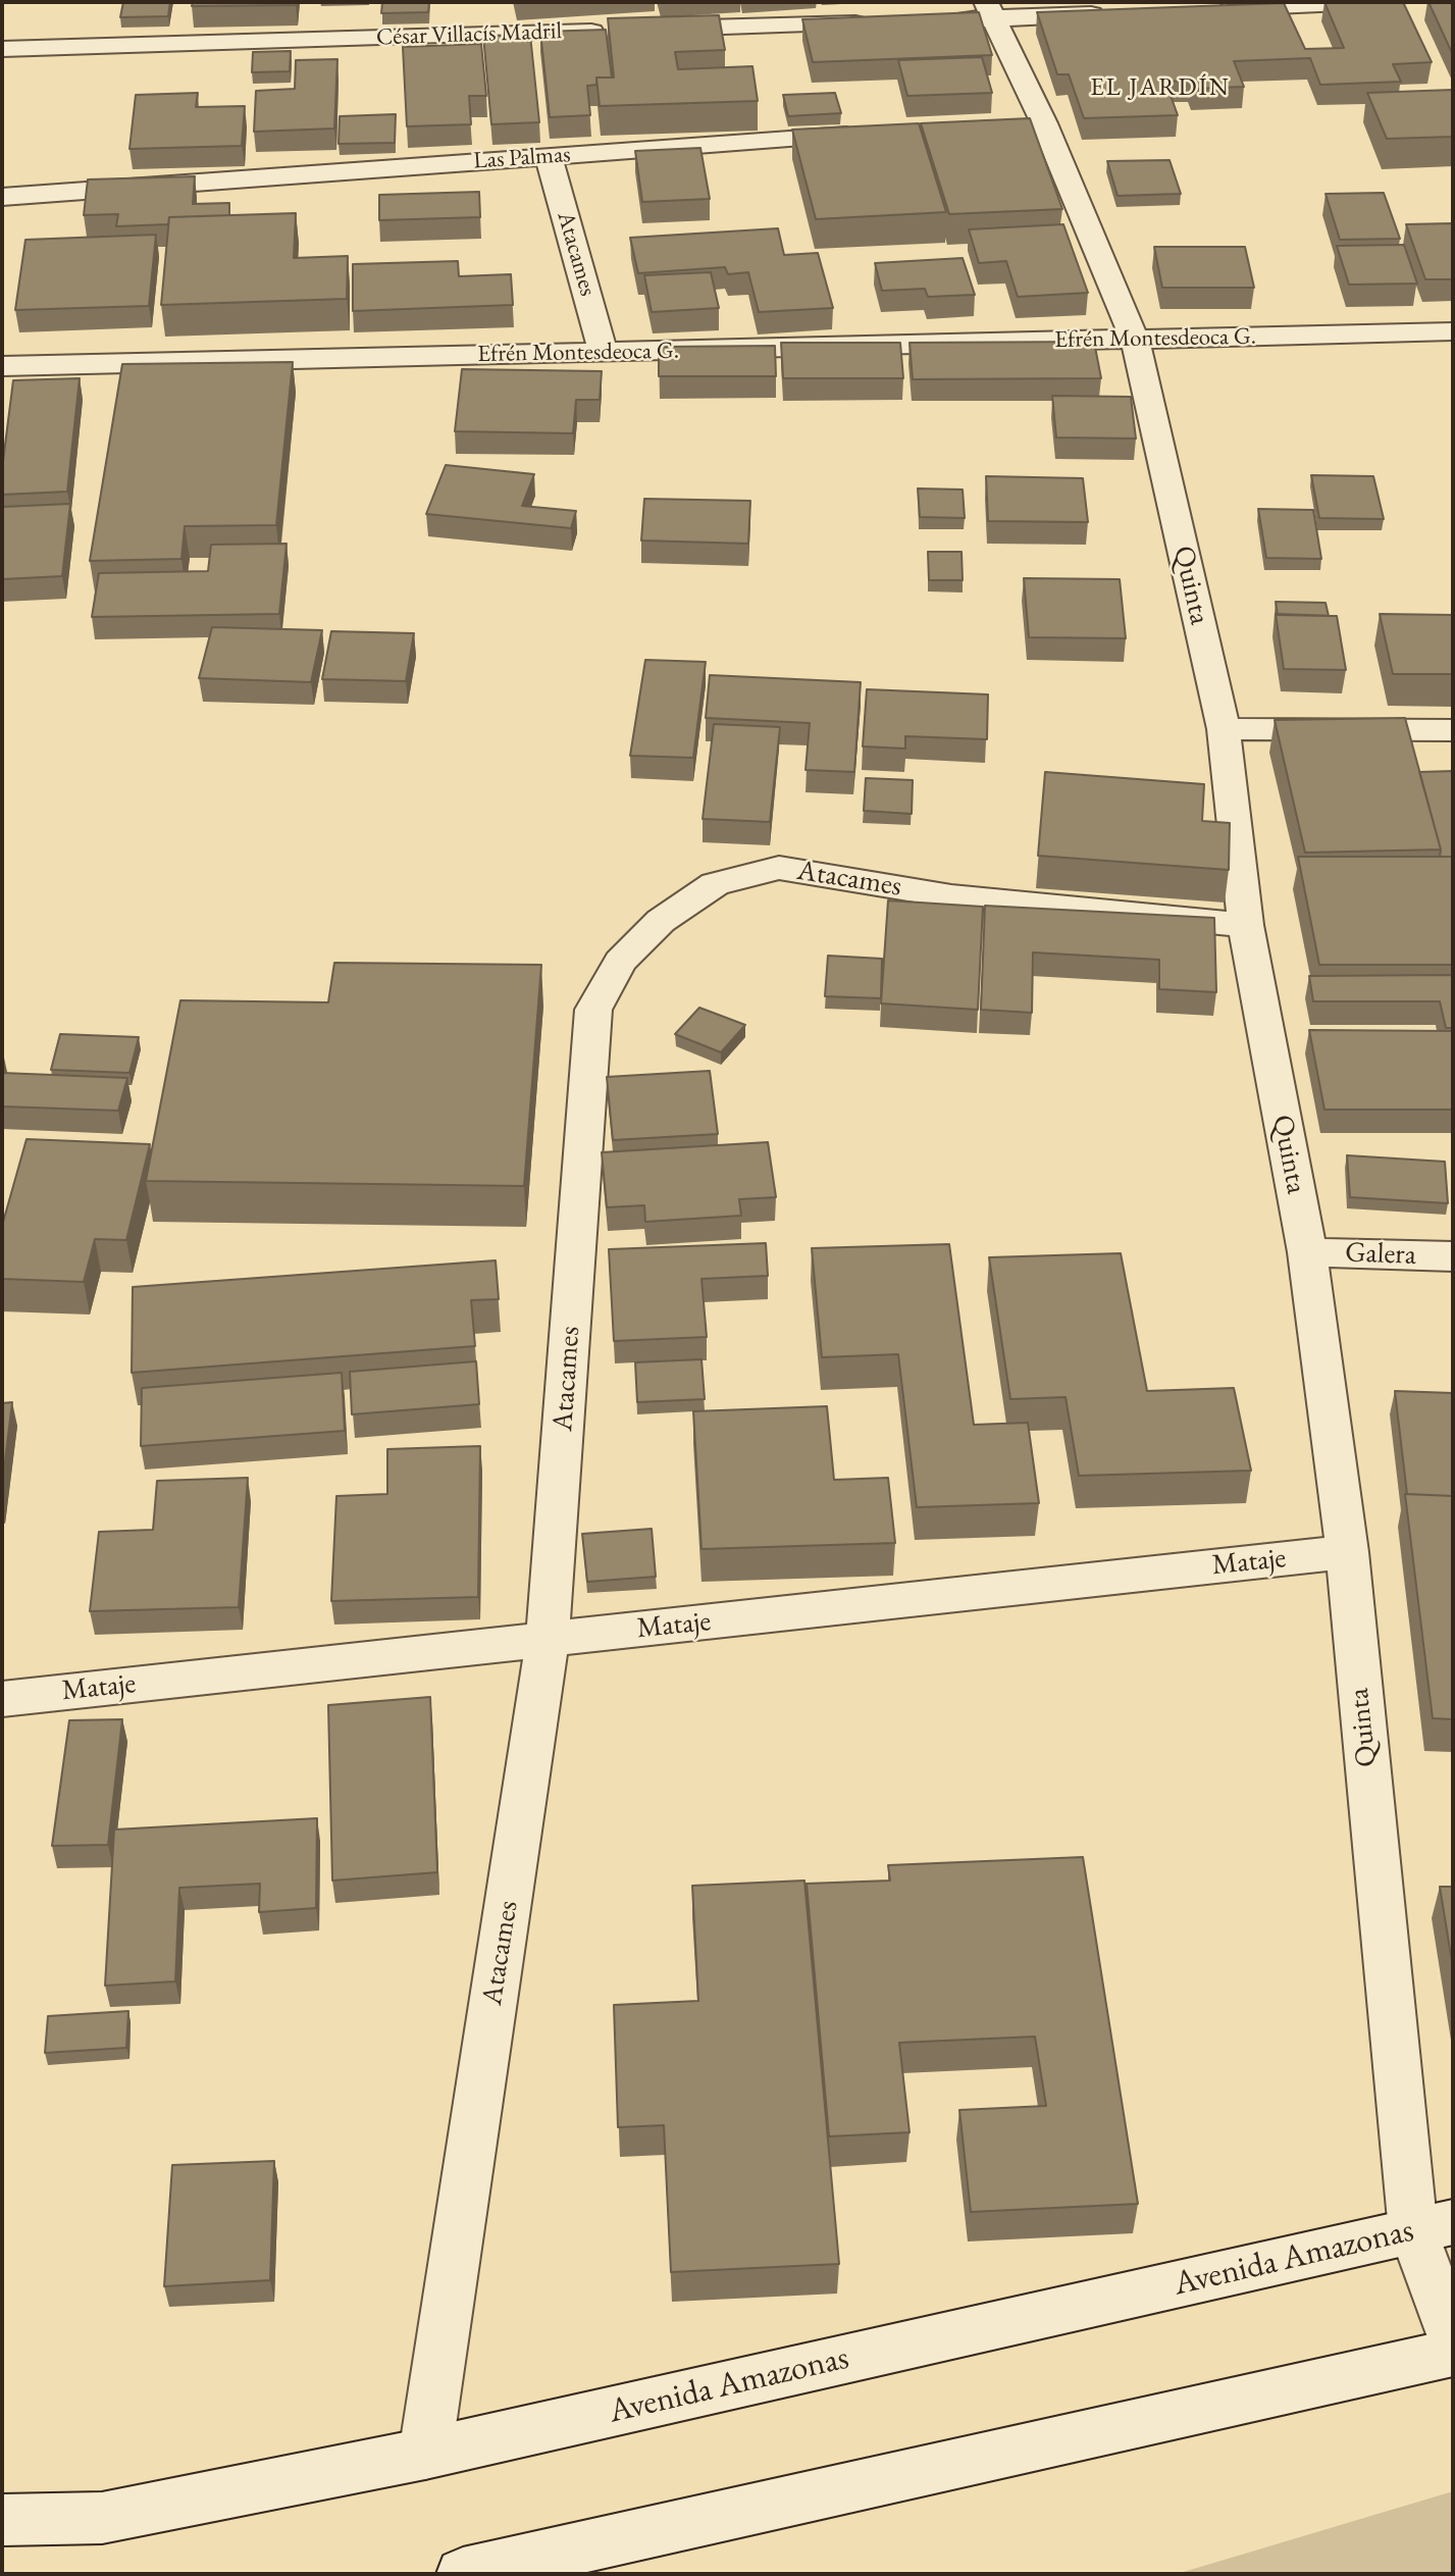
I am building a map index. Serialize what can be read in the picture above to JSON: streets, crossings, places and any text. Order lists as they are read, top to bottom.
{
  "streets": {
    "street": [
      "César Villacís Madril",
      "Las Palmas",
      "Atacames",
      "Efrén Montesdeoca G.",
      "Quinta",
      "Galera",
      "Mataje",
      "Avenida Amazonas"
    ]
  },
  "crossings": [
    ["Las Palmas", "Atacames"],
    ["Atacames", "Efrén Montesdeoca G."],
    ["Atacames", "Quinta"],
    ["Atacames", "Mataje"],
    ["Atacames", "Avenida Amazonas"],
    ["Efrén Montesdeoca G.", "Quinta"],
    ["Quinta", "Galera"],
    ["Quinta", "Mataje"],
    ["Quinta", "Avenida Amazonas"]
  ],
  "districts": ["EL JARDÍN"]
}
